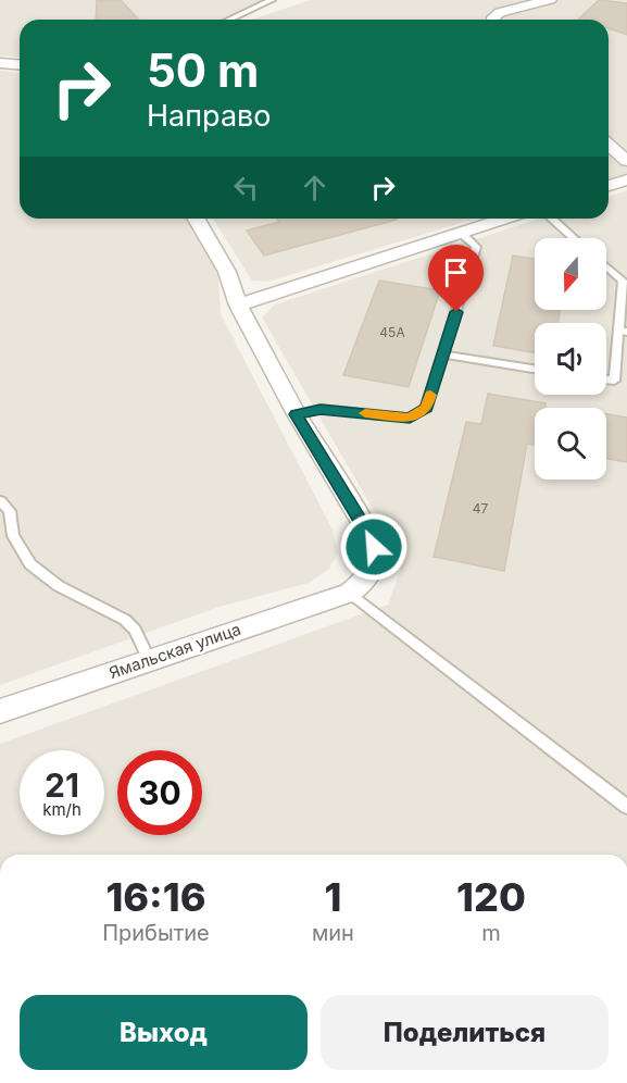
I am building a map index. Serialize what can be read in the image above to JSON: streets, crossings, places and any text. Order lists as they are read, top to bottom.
{
  "streets": {
    "street": ["Ямальская улица"]
  },
  "house_numbers": ["45А", "47"],
  "north": "bottom",
  "page": {
    "turn": ["50 m", "Направо"],
    "speed": "21 km/h",
    "limit": "30",
    "eta": [
      "16:16",
      "Прибытие",
      "1",
      "мин",
      "120",
      "m"
    ],
    "buttons": ["Выход", "Поделиться"]
  }
}
